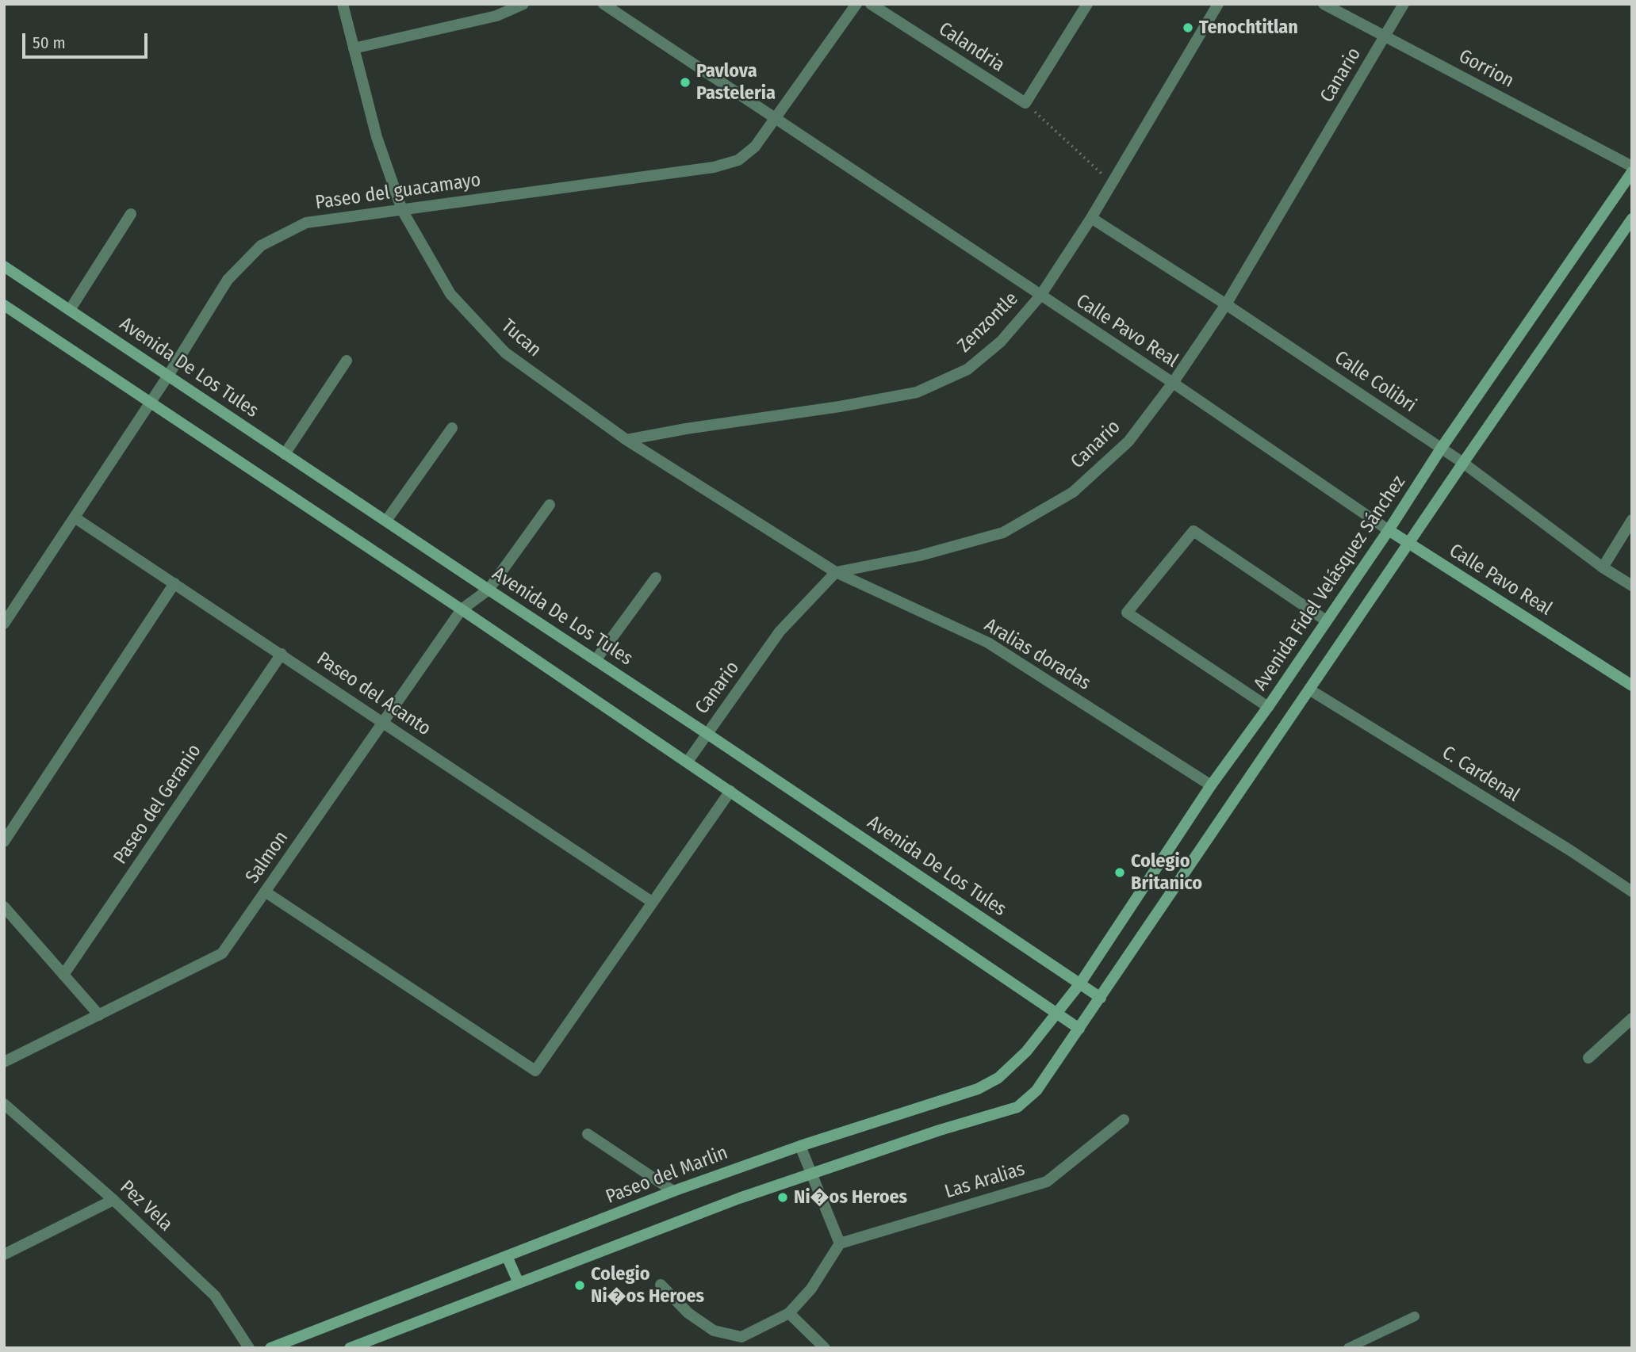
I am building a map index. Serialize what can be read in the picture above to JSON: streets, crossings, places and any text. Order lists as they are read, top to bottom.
{
  "streets": {
    "street": [
      "Calandria",
      "Gorrion",
      "Canario",
      "Paseo del guacamayo",
      "Zenzontle",
      "Calle Pavo Real",
      "Tucan",
      "Avenida De Los Tules",
      "Calle Colibri",
      "Avenida Fidel Velásquez Sánchez",
      "Aralias doradas",
      "Paseo del Acanto",
      "C. Cardenal",
      "Paseo del Geranio",
      "Salmon",
      "Paseo del Marlin",
      "Las Aralias",
      "Pez Vela"
    ]
  },
  "crossings": [
    ["Gorrion", "Canario"],
    ["Canario", "Calle Pavo Real"],
    ["Canario", "Tucan"],
    ["Canario", "Avenida De Los Tules"],
    ["Canario", "Calle Colibri"],
    ["Canario", "Aralias doradas"],
    ["Paseo del guacamayo", "Calle Pavo Real"],
    ["Paseo del guacamayo", "Tucan"],
    ["Paseo del guacamayo", "Avenida De Los Tules"],
    ["Paseo del guacamayo", "Paseo del Acanto"],
    ["Zenzontle", "Calle Pavo Real"],
    ["Zenzontle", "Tucan"],
    ["Zenzontle", "Calle Colibri"],
    ["Calle Pavo Real", "Avenida Fidel Velásquez Sánchez"],
    ["Tucan", "Aralias doradas"],
    ["Avenida De Los Tules", "Avenida Fidel Velásquez Sánchez"],
    ["Avenida De Los Tules", "Salmon"],
    ["Calle Colibri", "Avenida Fidel Velásquez Sánchez"],
    ["Avenida Fidel Velásquez Sánchez", "Aralias doradas"],
    ["Avenida Fidel Velásquez Sánchez", "Paseo del Marlin"],
    ["Paseo del Acanto", "Paseo del Geranio"],
    ["Paseo del Acanto", "Salmon"]
  ],
  "places": [
    "Tenochtitlan",
    "Pavlova Pasteleria",
    "Colegio Britanico",
    "Ni�os Heroes",
    "Colegio Ni�os Heroes"
  ],
  "scale_bar": "50 m"
}
